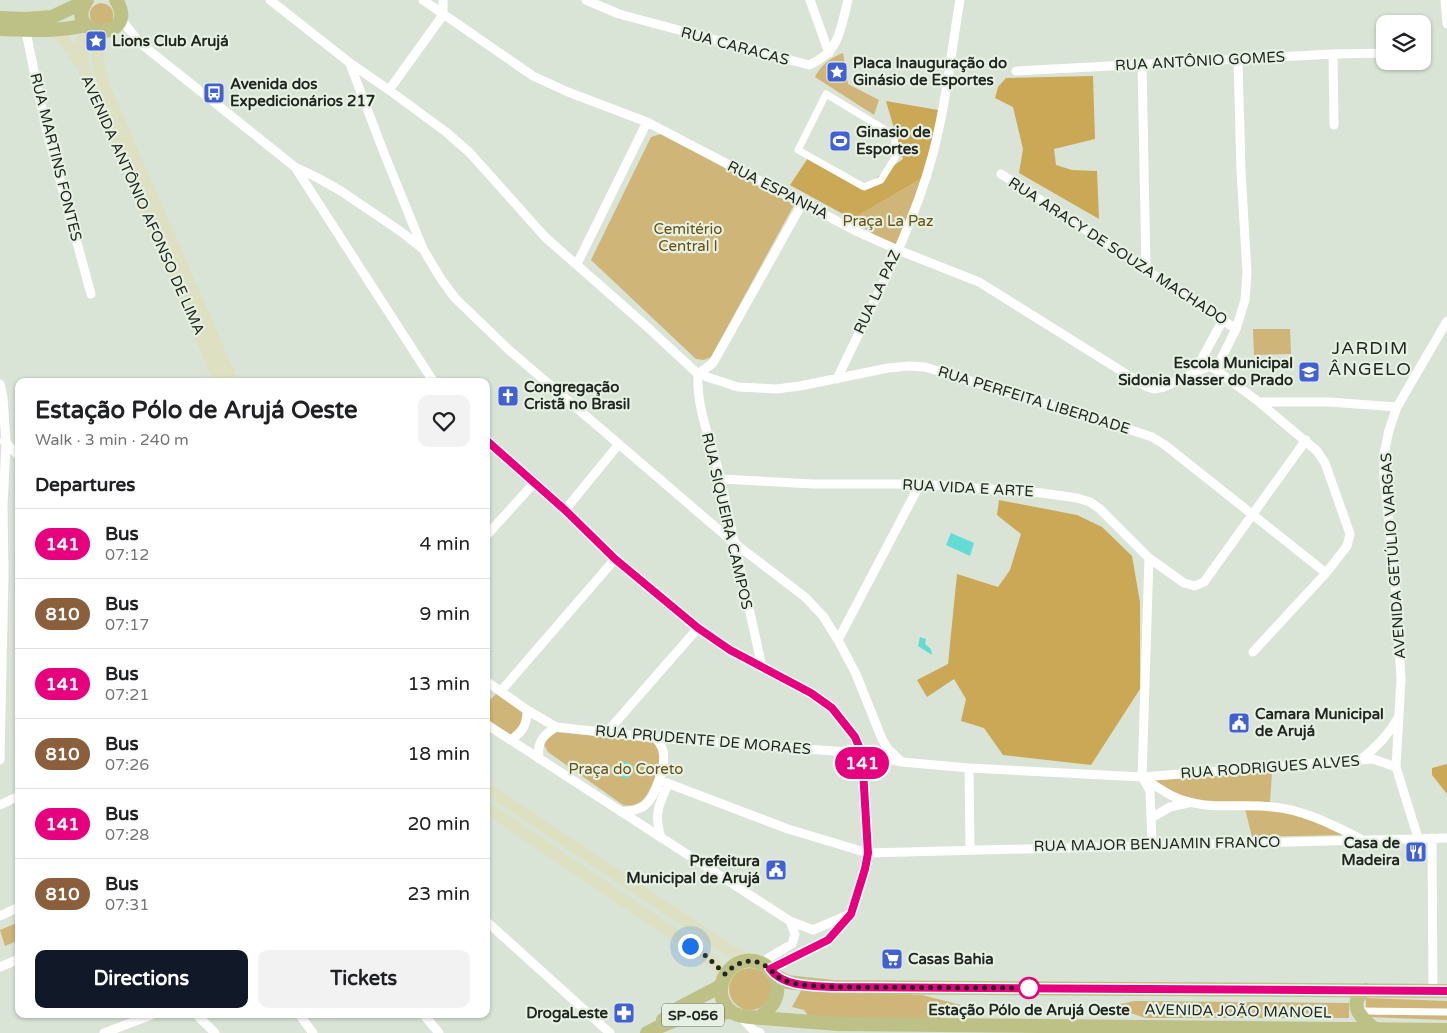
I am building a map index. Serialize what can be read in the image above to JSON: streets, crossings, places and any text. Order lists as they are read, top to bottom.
{
  "streets": {
    "main road": ["AVENIDA ANTÔNIO AFONSO DE LIMA", "AVENIDA JOÃO MANOEL", "SP-056"],
    "street": [
      "RUA CARACAS",
      "RUA ANTÔNIO GOMES",
      "RUA MARTINS FONTES",
      "RUA ESPANHA",
      "RUA ARACY DE SOUZA MACHADO",
      "RUA LA PAZ",
      "RUA PERFEITA LIBERDADE",
      "RUA VIDA E ARTE",
      "RUA SIQUEIRA CAMPOS",
      "AVENIDA GETÚLIO VARGAS",
      "RUA PRUDENTE DE MORAES",
      "RUA RODRIGUES ALVES",
      "RUA MAJOR BENJAMIN FRANCO"
    ]
  },
  "crossings": [
    ["RUA ESPANHA", "RUA LA PAZ"],
    ["RUA LA PAZ", "RUA PERFEITA LIBERDADE"],
    ["RUA PERFEITA LIBERDADE", "RUA VIDA E ARTE"],
    ["RUA PERFEITA LIBERDADE", "RUA SIQUEIRA CAMPOS"],
    ["RUA VIDA E ARTE", "RUA SIQUEIRA CAMPOS"],
    ["AVENIDA GETÚLIO VARGAS", "RUA RODRIGUES ALVES"],
    ["AVENIDA GETÚLIO VARGAS", "RUA MAJOR BENJAMIN FRANCO"],
    ["RUA PRUDENTE DE MORAES", "RUA RODRIGUES ALVES"],
    ["AVENIDA JOÃO MANOEL", "SP-056"]
  ],
  "districts": ["JARDIM ÂNGELO"],
  "parks": ["Praça La Paz", "Cemitério Central I", "Praça do Coreto"],
  "places": {
    "place": ["Lions Club Arujá", "Placa Inauguração do Ginásio de Esportes"],
    "bus stop": ["Avenida dos Expedicionários 217"],
    "sports": ["Ginasio de Esportes"],
    "school or university": ["Escola Municipal Sidonia Nasser do Prado"],
    "church": ["Congregação Cristã no Brasil"],
    "public building": ["Camara Municipal de Arujá", "Prefeitura Municipal de Arujá"],
    "restaurant": ["Casa de Madeira"],
    "supermarket": ["Casas Bahia"],
    "other": ["Estação Pólo de Arujá Oeste"],
    "pharmacy": ["DrogaLeste"]
  },
  "lines": ["bus line 141"],
  "page": {
    "on_map": "141",
    "heading": [
      ["Estação Pólo de Arujá Oeste", "Walk · 3 min · 240 m"],
      "Departures"
    ],
    "list": [
      {
        "mark": "141",
        "name": "Bus",
        "note": "07:12",
        "value": "4 min"
      },
      {
        "mark": "810",
        "name": "Bus",
        "note": "07:17",
        "value": "9 min"
      },
      {
        "mark": "141",
        "name": "Bus",
        "note": "07:21",
        "value": "13 min"
      },
      {
        "mark": "810",
        "name": "Bus",
        "note": "07:26",
        "value": "18 min"
      },
      {
        "mark": "141",
        "name": "Bus",
        "note": "07:28",
        "value": "20 min"
      },
      {
        "mark": "810",
        "name": "Bus",
        "note": "07:31",
        "value": "23 min"
      }
    ],
    "buttons": ["Directions", "Tickets"]
  }
}
